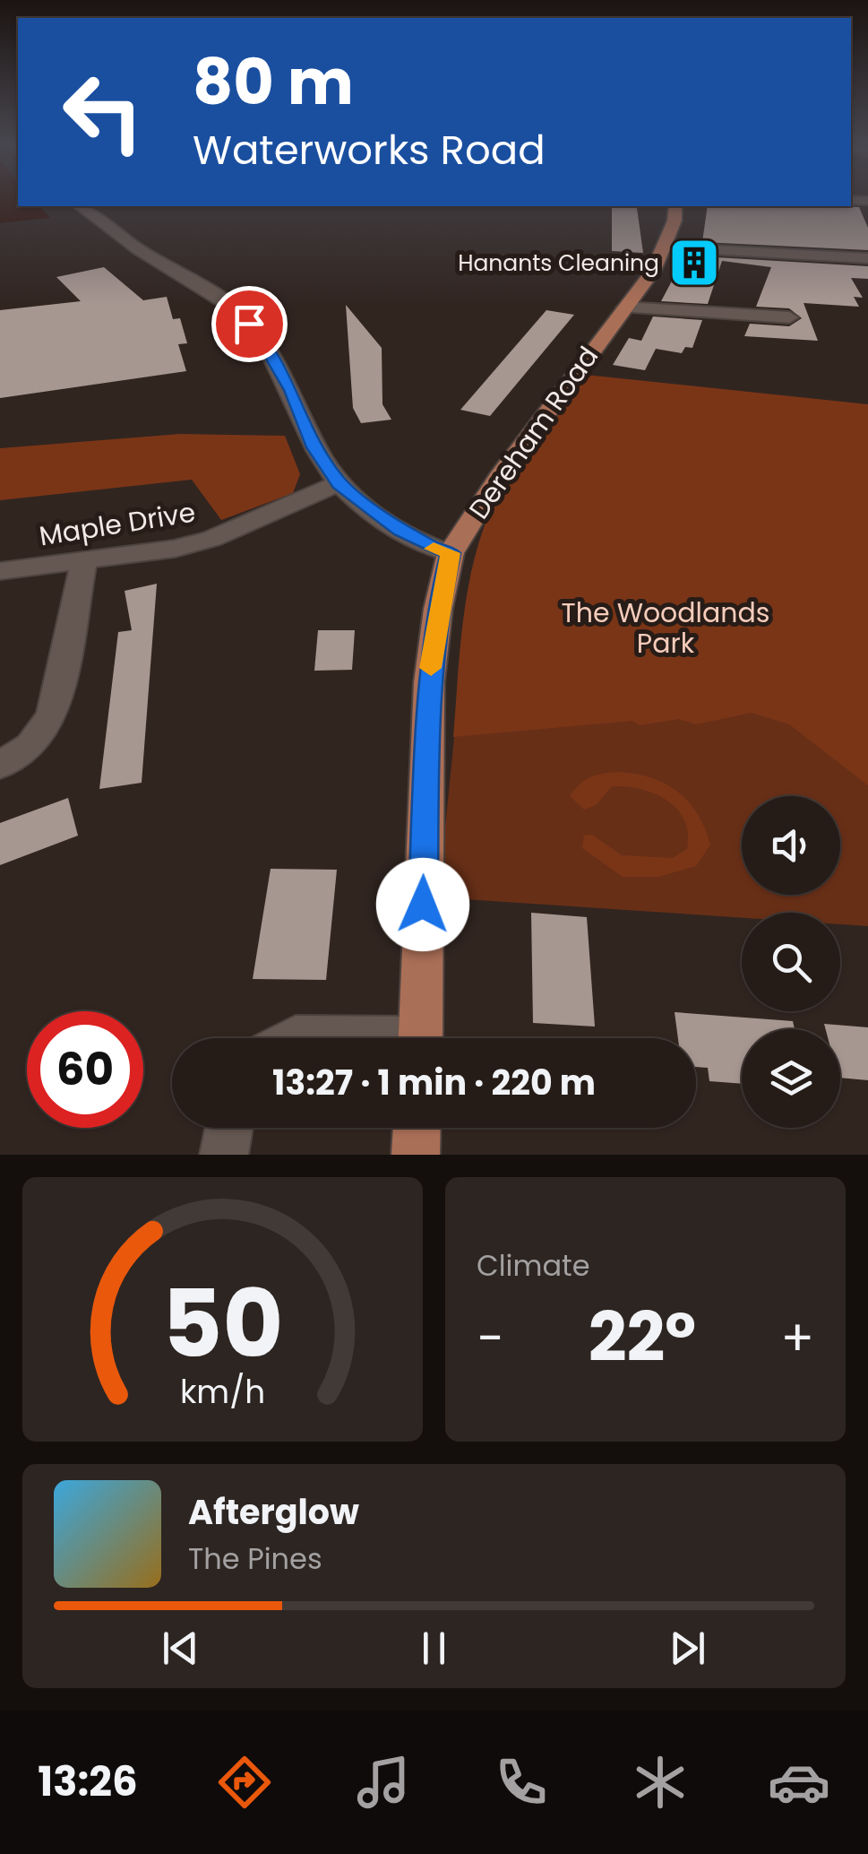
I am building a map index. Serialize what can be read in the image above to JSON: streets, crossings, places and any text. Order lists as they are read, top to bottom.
{
  "streets": {
    "main road": ["Dereham Road"],
    "street": ["Maple Drive"]
  },
  "parks": ["The Woodlands Park"],
  "places": {
    "building": ["Hanants Cleaning"]
  },
  "page": {
    "turn": ["80 m", "Waterworks Road"],
    "limit": "60",
    "trip": "13:27 · 1 min · 220 m",
    "tile": "Climate",
    "heat": ["−", "22°", "+"],
    "song": ["Afterglow", "The Pines"],
    "tabs": "13:26",
    "gauge": ["50", "km/h"]
  }
}
